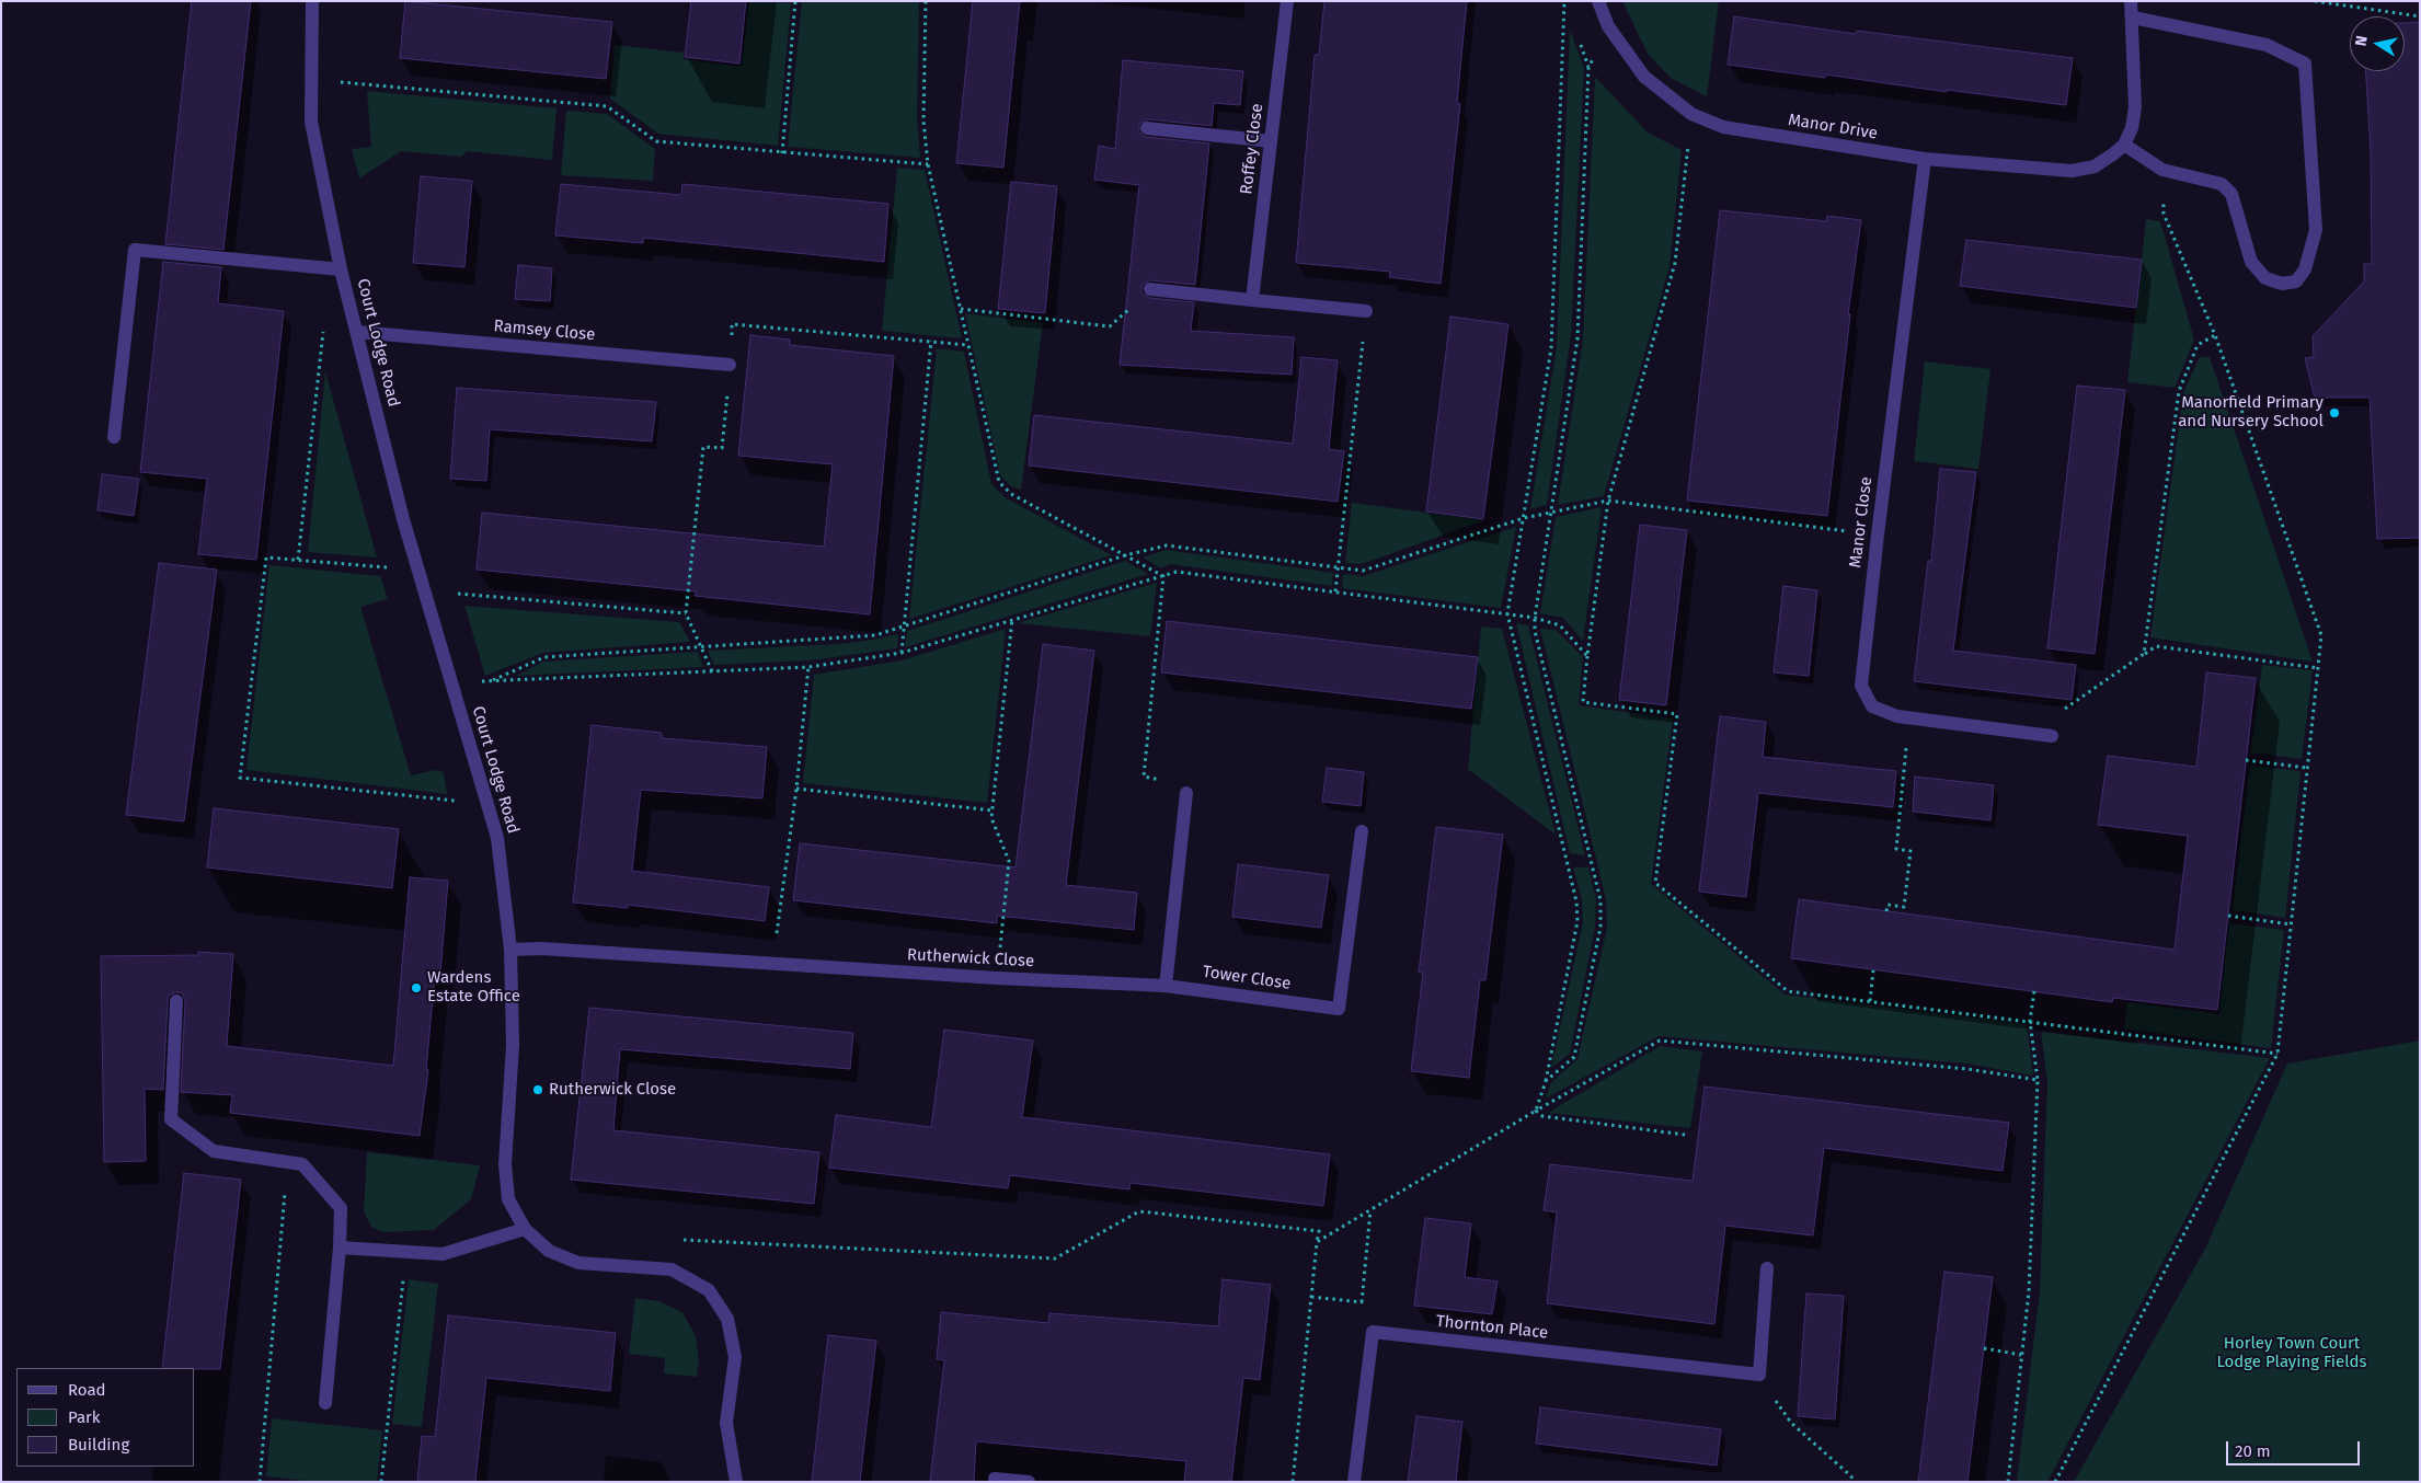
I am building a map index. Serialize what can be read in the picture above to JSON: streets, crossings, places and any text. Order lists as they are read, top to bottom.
{
  "streets": {
    "street": [
      "Manor Drive",
      "Roffey Close",
      "Ramsey Close",
      "Court Lodge Road",
      "Manor Close",
      "Rutherwick Close",
      "Tower Close",
      "Thornton Place"
    ]
  },
  "crossings": [
    ["Manor Drive", "Manor Close"],
    ["Ramsey Close", "Court Lodge Road"],
    ["Court Lodge Road", "Rutherwick Close"],
    ["Rutherwick Close", "Tower Close"]
  ],
  "parks": ["Horley Town Court Lodge Playing Fields"],
  "places": ["Manorfield Primary and Nursery School", "Wardens Estate Office", "Rutherwick Close"],
  "legend": ["Road", "Park", "Building"],
  "scale_bar": "20 m",
  "north": "left"
}
